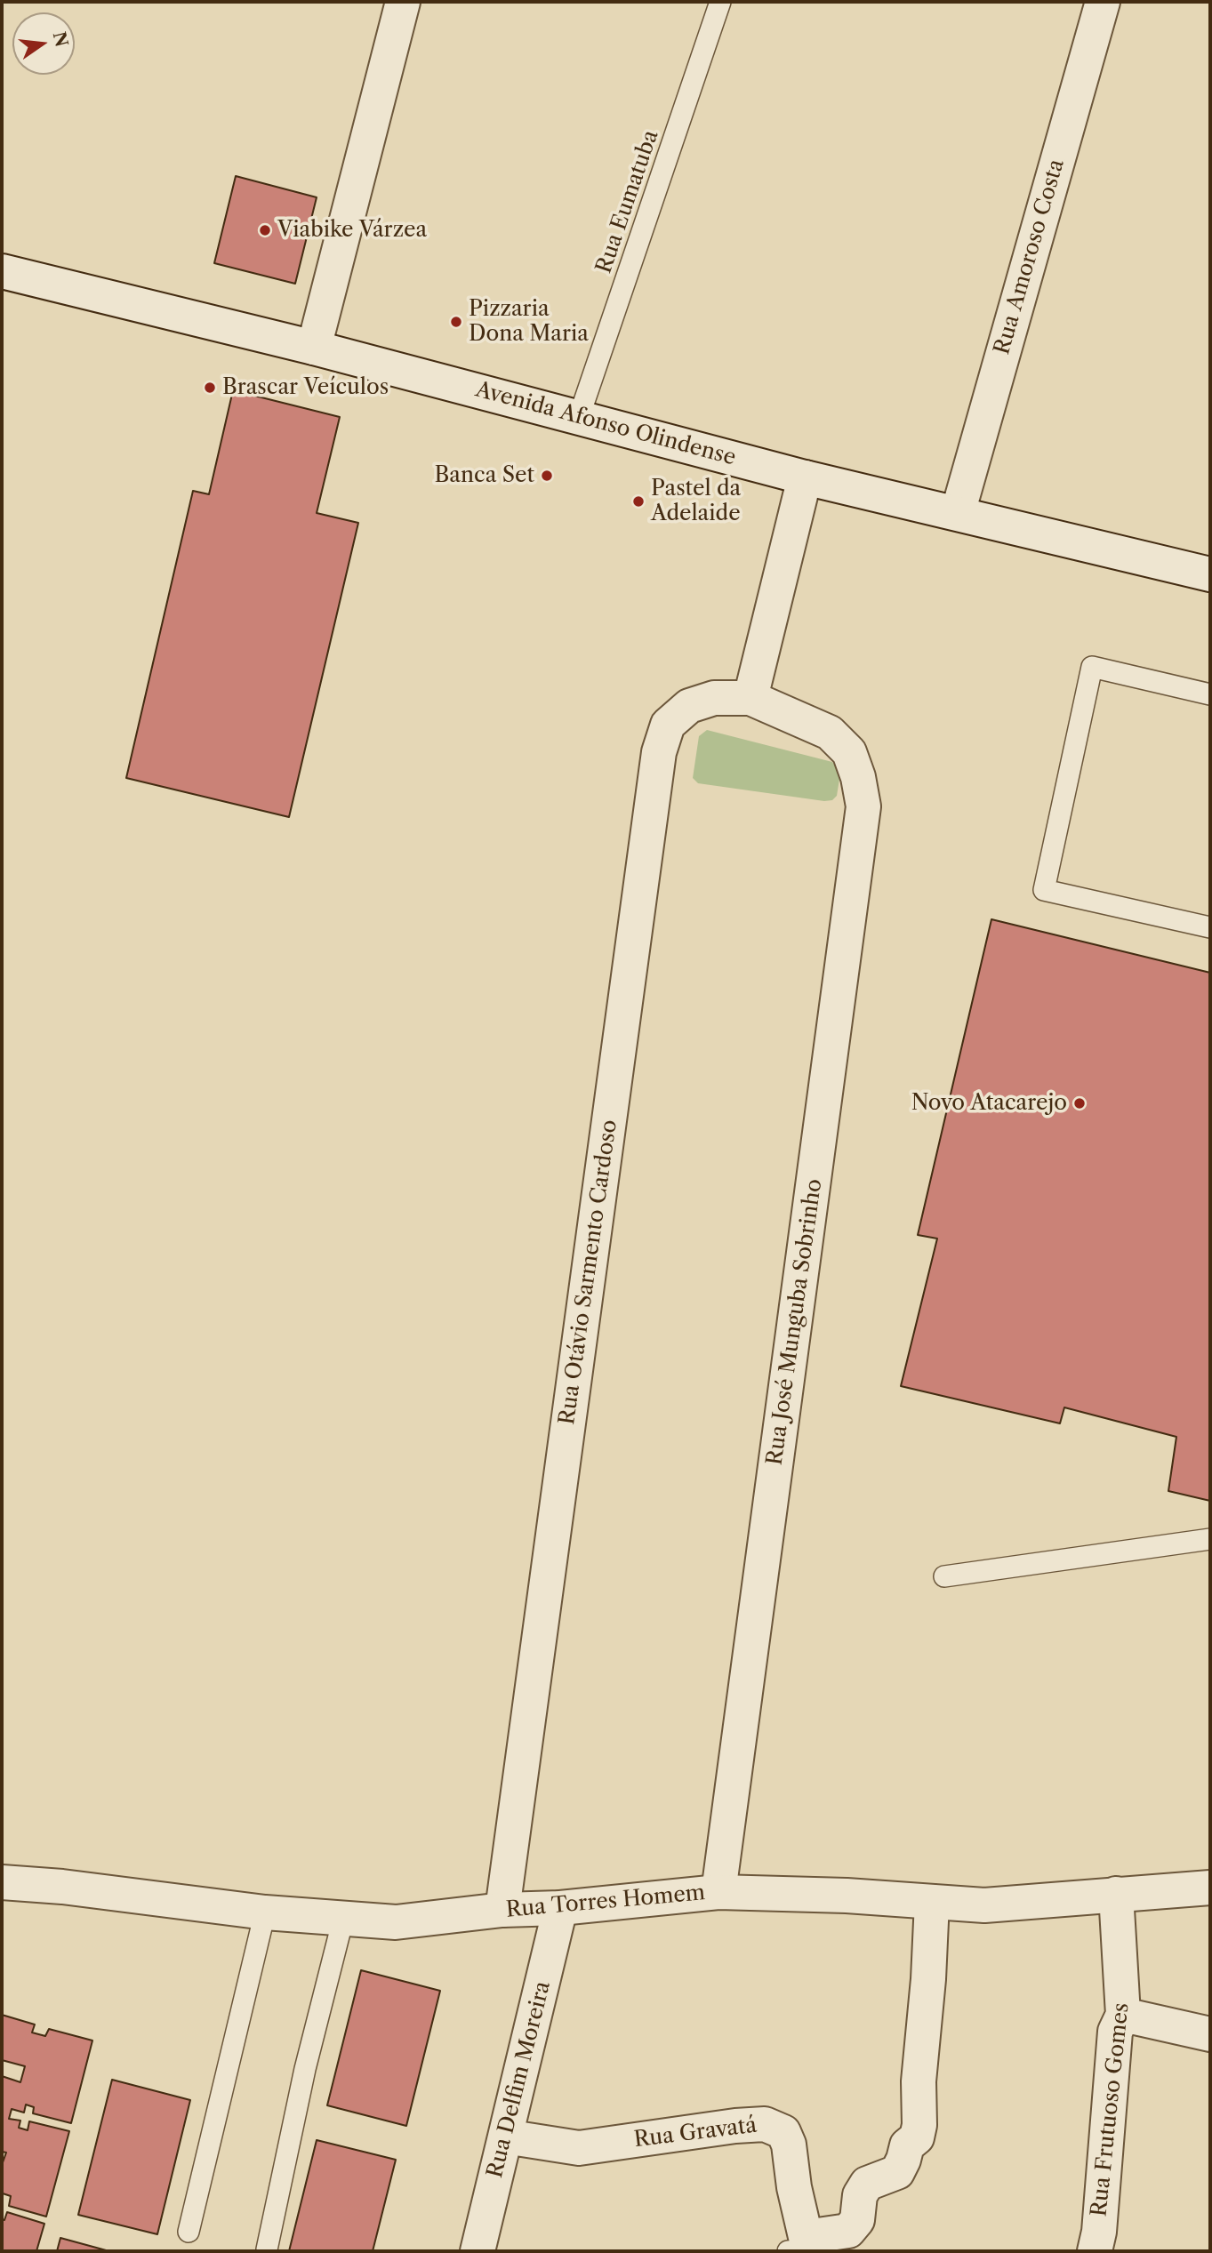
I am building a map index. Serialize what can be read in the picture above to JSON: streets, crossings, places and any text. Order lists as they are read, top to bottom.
{
  "streets": {
    "street": [
      "Rua Amoroso Costa",
      "Avenida Afonso Olindense",
      "Rua Otávio Sarmento Cardoso",
      "Rua José Munguba Sobrinho",
      "Rua Torres Homem",
      "Rua Delfim Moreira",
      "Rua Frutuoso Gomes",
      "Rua Gravatá"
    ],
    "lane": ["Rua Eumatuba"]
  },
  "crossings": [
    ["Rua Eumatuba", "Avenida Afonso Olindense"],
    ["Rua Amoroso Costa", "Avenida Afonso Olindense"],
    ["Rua Otávio Sarmento Cardoso", "Rua José Munguba Sobrinho"],
    ["Rua Otávio Sarmento Cardoso", "Rua Torres Homem"],
    ["Rua José Munguba Sobrinho", "Rua Torres Homem"],
    ["Rua Torres Homem", "Rua Delfim Moreira"],
    ["Rua Torres Homem", "Rua Frutuoso Gomes"],
    ["Rua Torres Homem", "Rua Gravatá"],
    ["Rua Delfim Moreira", "Rua Gravatá"]
  ],
  "places": [
    "Viabike Várzea",
    "Pizzaria Dona Maria",
    "Brascar Veículos",
    "Banca Set",
    "Pastel da Adelaide",
    "Novo Atacarejo"
  ],
  "north": "right"
}
